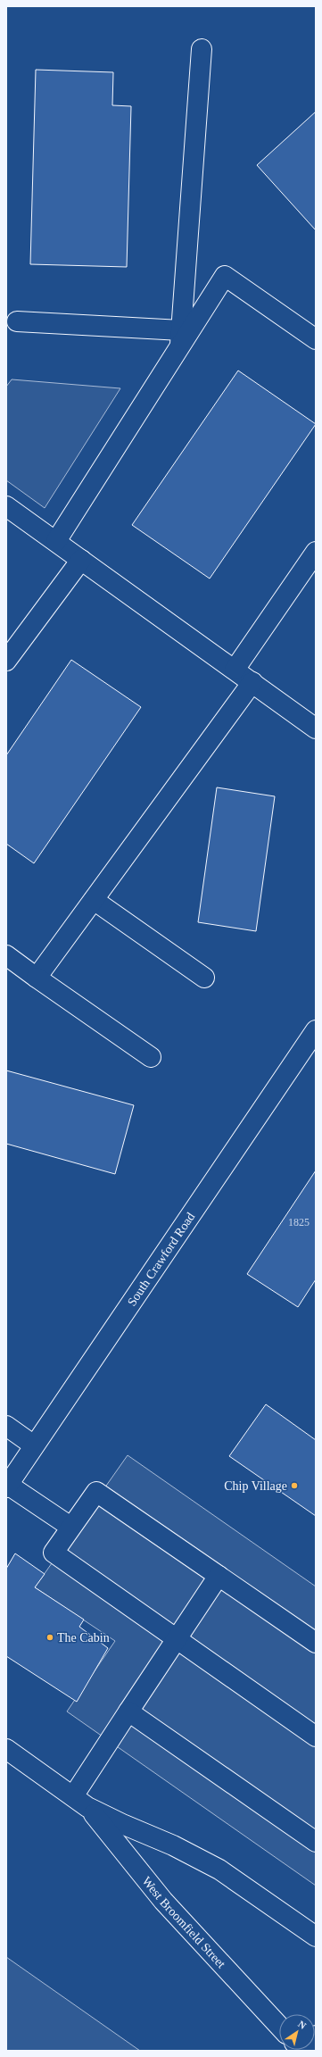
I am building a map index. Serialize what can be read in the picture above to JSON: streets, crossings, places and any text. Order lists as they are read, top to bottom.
{
  "streets": {
    "main road": ["South Crawford Road", "West Broomfield Street"]
  },
  "places": ["Chip Village", "The Cabin"],
  "house_numbers": ["1825"],
  "north": "top right"
}
